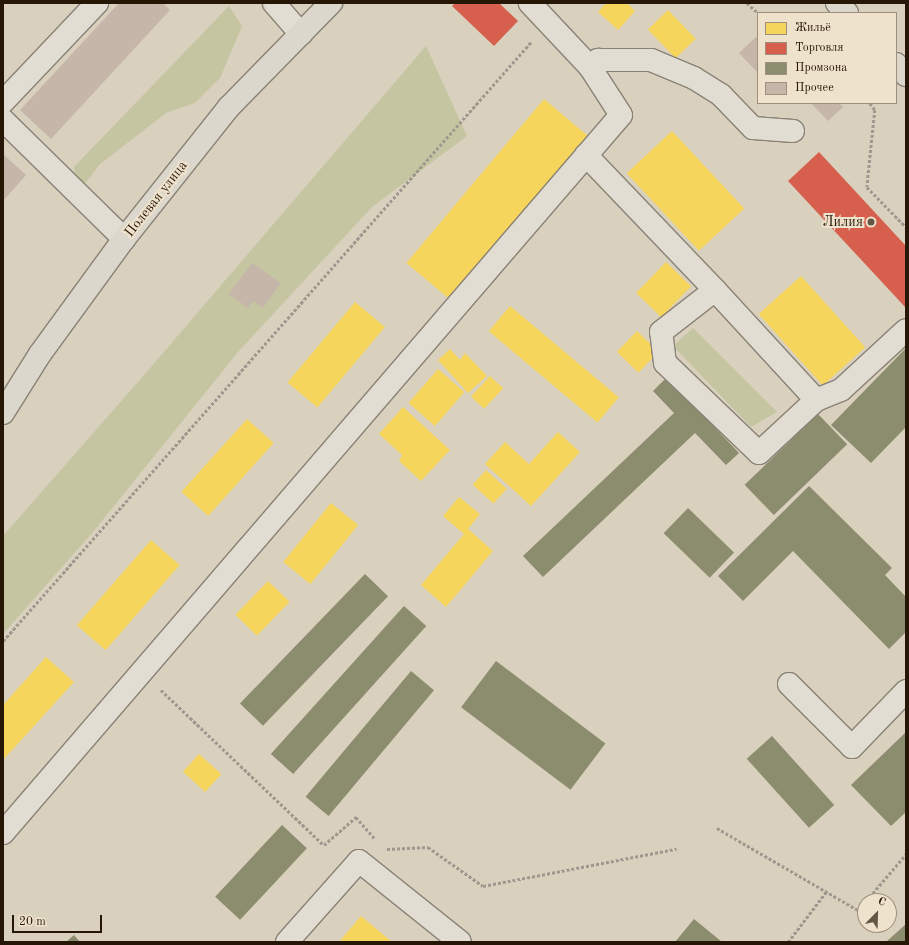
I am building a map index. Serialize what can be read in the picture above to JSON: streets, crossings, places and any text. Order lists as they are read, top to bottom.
{
  "streets": {
    "main road": ["Полевая улица"]
  },
  "places": ["Лилия"],
  "legend": [
    "Жильё",
    "Торговля",
    "Промзона",
    "Прочее"
  ],
  "scale_bar": "20 m",
  "north": "top right"
}
